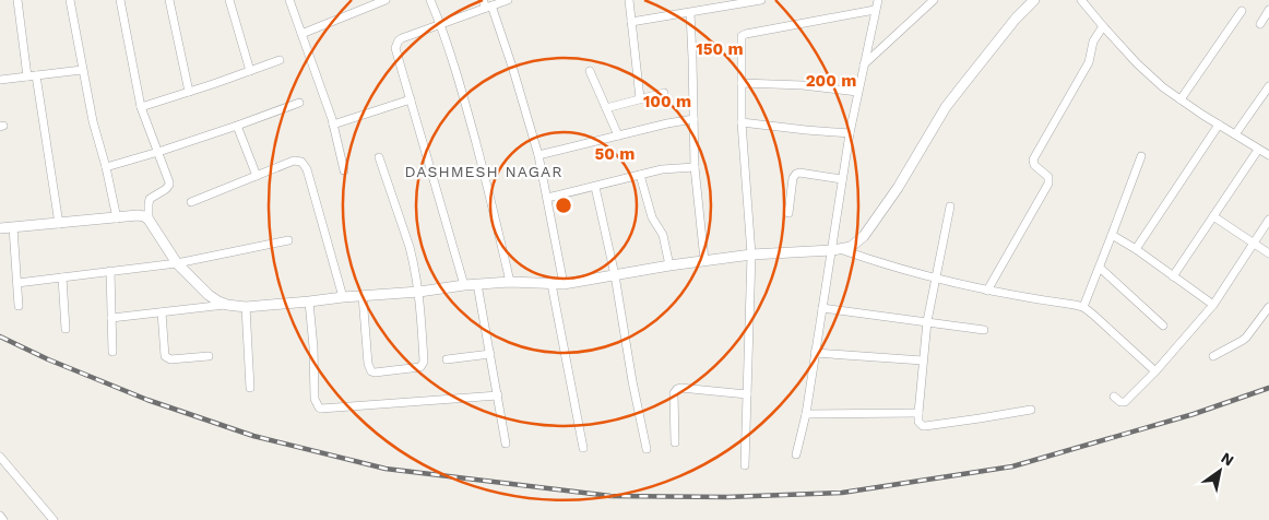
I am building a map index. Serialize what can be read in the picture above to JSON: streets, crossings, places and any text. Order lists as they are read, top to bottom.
{
  "districts": ["DASHMESH NAGAR"],
  "north": "top right",
  "rings": [
    "150 m",
    "200 m",
    "100 m",
    "50 m"
  ]
}
